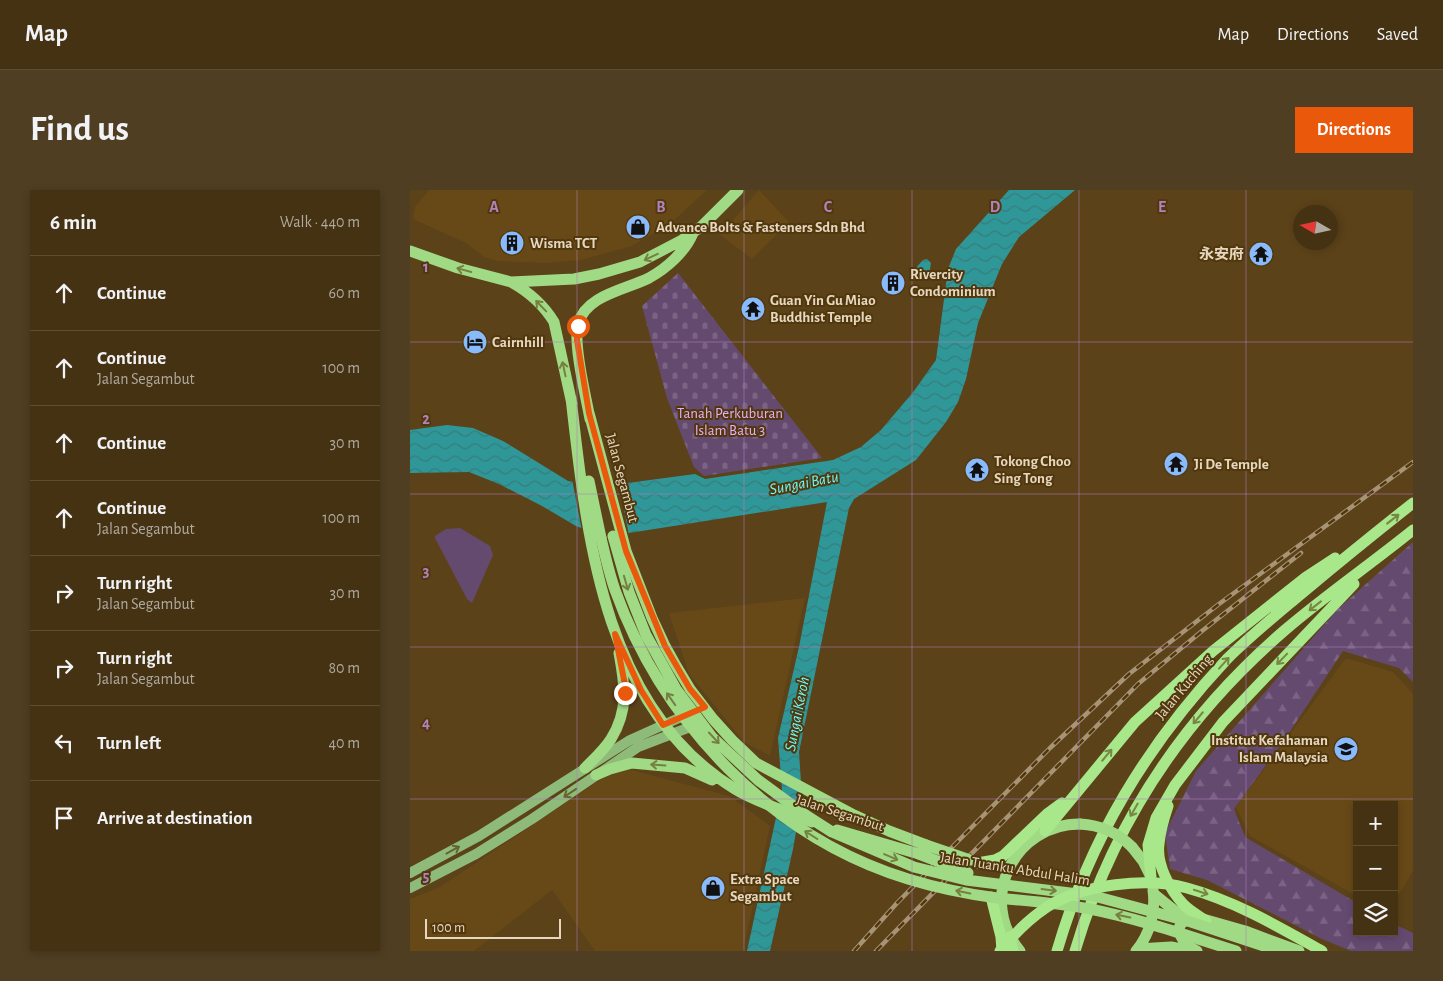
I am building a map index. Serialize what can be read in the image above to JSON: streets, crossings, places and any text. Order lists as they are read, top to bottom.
{
  "streets": {
    "highway": ["Jalan Kuching"],
    "main road": ["Jalan Segambut", "Jalan Tuanku Abdul Halim"]
  },
  "crossings": [
    ["Jalan Segambut", "Jalan Tuanku Abdul Halim"]
  ],
  "water": ["Sungai Batu", "Sungai Keroh"],
  "parks": ["Tanah Perkuburan Islam Batu 3"],
  "places": {
    "shop": ["Advance Bolts & Fasteners Sdn Bhd", "Extra Space Segambut"],
    "building": ["Wisma TCT", "Rivercity Condominium"],
    "temple": [
      "永安府",
      "Guan Yin Gu Miao Buddhist Temple",
      "Ji De Temple",
      "Tokong Choo Sing Tong"
    ],
    "hotel": ["Cairnhill"],
    "school or university": ["Institut Kefahaman Islam Malaysia"]
  },
  "scale_bar": "100 m",
  "north": "left",
  "page": {
    "header": "Map",
    "nav": ["Map", "Directions", "Saved"],
    "buttons": "Directions",
    "title": "Find us",
    "heading": ["6 min", "Walk · 440 m"],
    "list": [
      ["Continue", "60 m"],
      ["Continue", "Jalan Segambut", "100 m"],
      ["Continue", "30 m"],
      ["Continue", "Jalan Segambut", "100 m"],
      ["Turn right", "Jalan Segambut", "30 m"],
      ["Turn right", "Jalan Segambut", "80 m"],
      ["Turn left", "40 m"],
      "Arrive at destination"
    ],
    "map_buttons": ["+", "−"],
    "scale": "100 m"
  },
  "grid": {
    "columns": [
      "A",
      "B",
      "C",
      "D",
      "E"
    ],
    "rows": [
      "1",
      "2",
      "3",
      "4",
      "5"
    ]
  }
}
